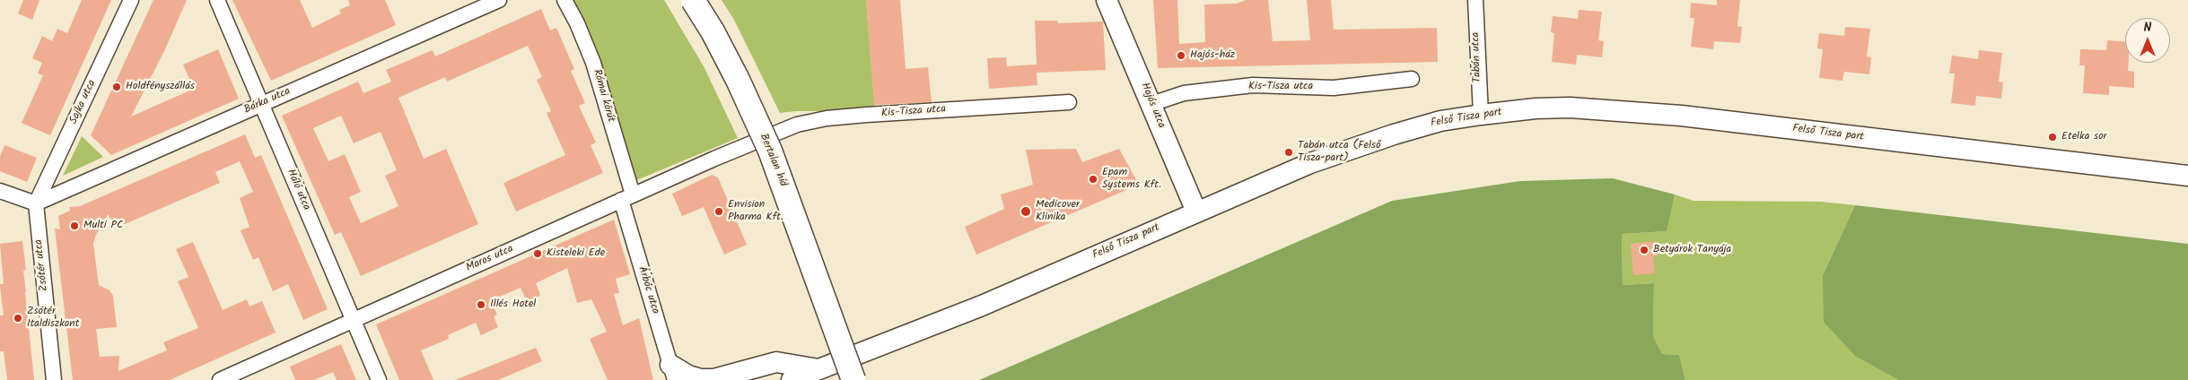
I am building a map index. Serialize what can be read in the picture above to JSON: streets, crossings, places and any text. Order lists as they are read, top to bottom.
{
  "streets": {
    "main road": ["Hajós utca", "Felső Tisza part", "Bertalan híd"],
    "street": [
      "Tabán utca",
      "Kis-Tisza utca",
      "Római körút",
      "Bárka utca",
      "Sajka utca",
      "Háló utca",
      "Maros utca",
      "Zsótér utca",
      "Árbóc utca"
    ]
  },
  "crossings": [
    ["Tabán utca", "Felső Tisza part"],
    ["Kis-Tisza utca", "Hajós utca"],
    ["Kis-Tisza utca", "Maros utca"],
    ["Római körút", "Maros utca"],
    ["Római körút", "Árbóc utca"],
    ["Bárka utca", "Sajka utca"],
    ["Bárka utca", "Háló utca"],
    ["Bárka utca", "Zsótér utca"],
    ["Sajka utca", "Zsótér utca"],
    ["Hajós utca", "Felső Tisza part"],
    ["Háló utca", "Maros utca"],
    ["Maros utca", "Árbóc utca"]
  ],
  "places": [
    "Hajós-ház",
    "Holdfényszállás",
    "Etelka sor",
    "Tabán utca (Felső Tisza-part)",
    "Epam Systems Kft.",
    "Envision Pharma Kft.",
    "Medicover Klinika",
    "Multi PC",
    "Betyárok Tanyája",
    "Kisteleki Ede",
    "Illés Hotel",
    "Zsótér Italdiszkont"
  ],
  "north": "top"
}
